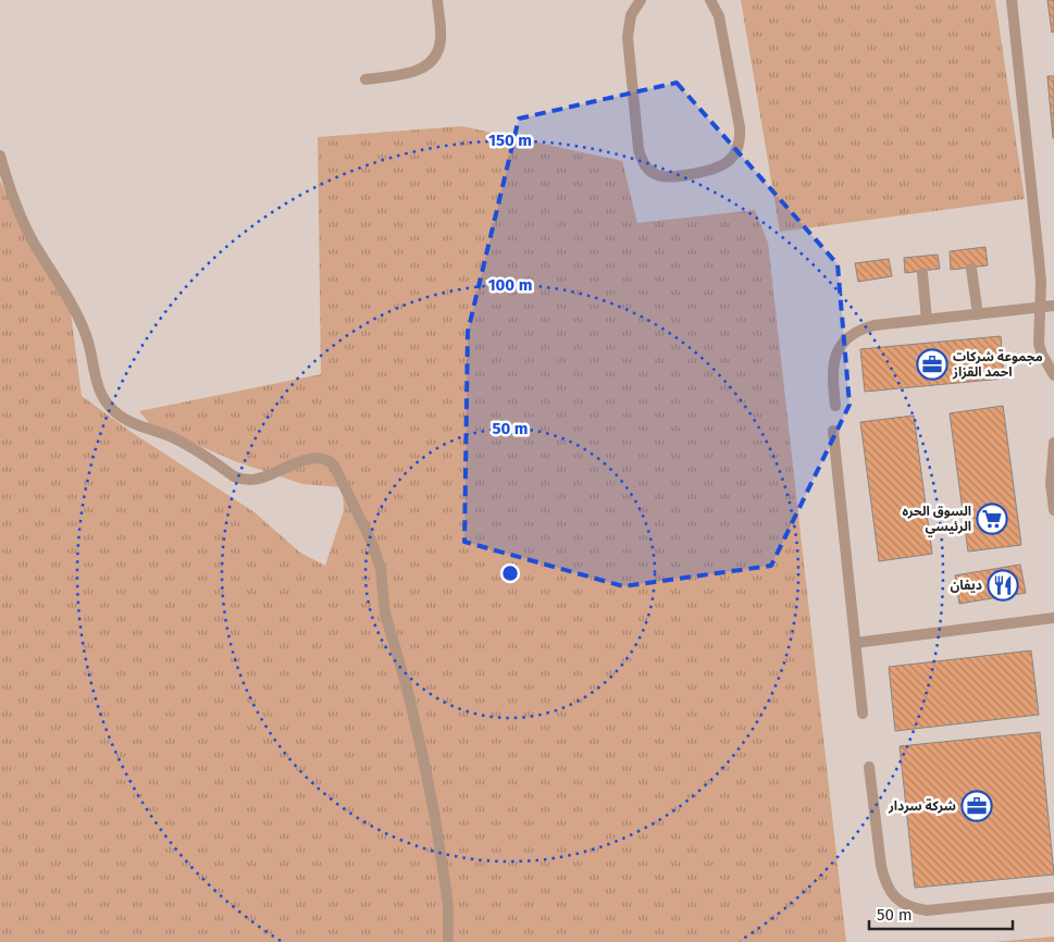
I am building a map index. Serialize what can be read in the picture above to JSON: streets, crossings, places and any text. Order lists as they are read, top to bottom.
{
  "places": {
    "office": ["مجموعة شركات احمد القزاز", "شركة سردار"],
    "supermarket": ["السوق الحره الرئيسي"],
    "restaurant": ["ديفان"]
  },
  "scale_bar": "50 m",
  "rings": ["150 m", "100 m", "50 m"]
}
